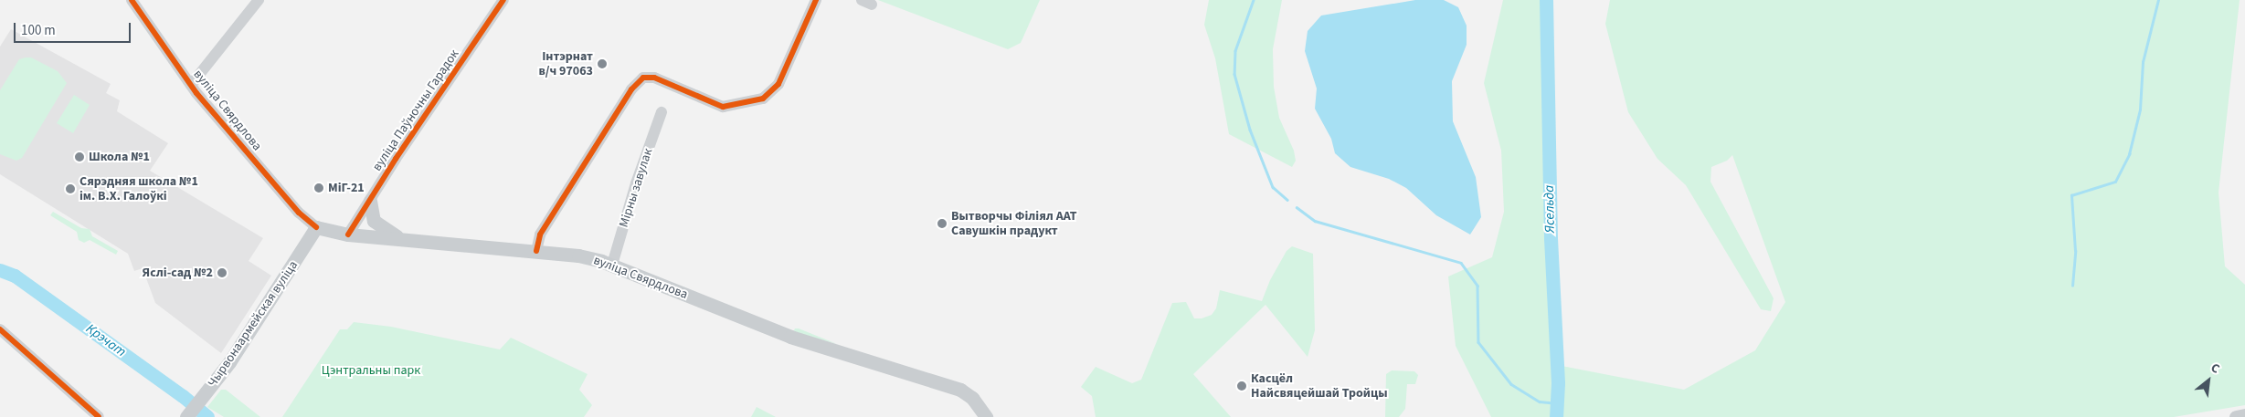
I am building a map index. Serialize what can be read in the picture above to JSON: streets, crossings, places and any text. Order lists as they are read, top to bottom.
{
  "streets": {
    "main road": ["вуліца Свярдлова", "Чырвонаармейская вуліца"],
    "street": ["вуліца Паўночны Гарадок", "Мірны завулак"]
  },
  "crossings": [
    ["вуліца Свярдлова", "вуліца Паўночны Гарадок"],
    ["вуліца Свярдлова", "Мірны завулак"],
    ["вуліца Свярдлова", "Чырвонаармейская вуліца"]
  ],
  "water": ["Ясельда", "Крэчат"],
  "parks": ["Цэнтральны парк"],
  "places": [
    "Інтэрнат в/ч 97063",
    "Школа №1",
    "МіГ-21",
    "Сярэдняя школа №1 ім. В.Х. Галоўкі",
    "Вытворчы Філіял ААТ Савушкін прадукт",
    "Яслі-сад №2",
    "Касцёл Найсвяцейшай Тройцы"
  ],
  "scale_bar": "100 m",
  "north": "top right"
}
